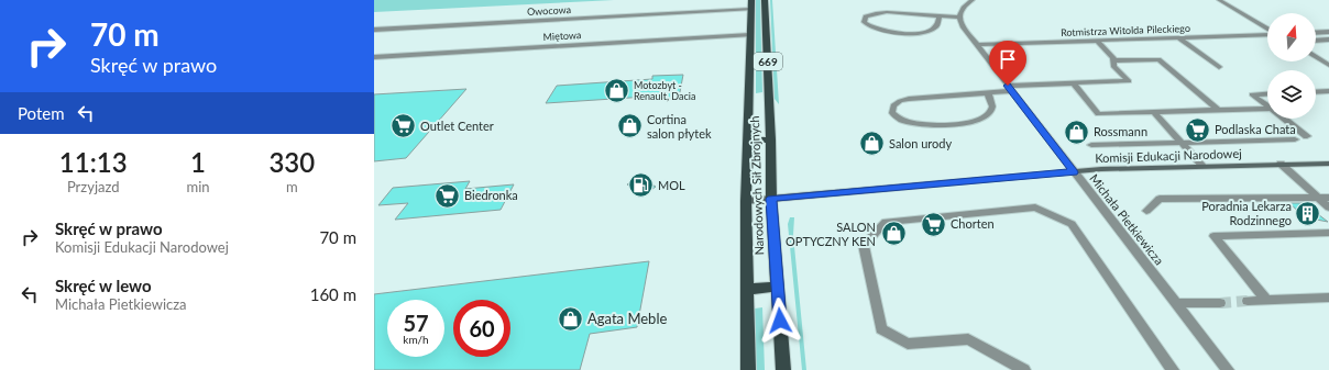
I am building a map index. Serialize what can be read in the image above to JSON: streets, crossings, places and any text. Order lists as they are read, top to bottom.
{
  "streets": {
    "main road": ["669", "Narodowych Sił Zbrojnych"],
    "street": [
      "Owocowa",
      "Rotmistrza Witolda Pileckiego",
      "Miętowa",
      "Komisji Edukacji Narodowej",
      "Michała Pietkiewicza"
    ]
  },
  "crossings": [
    ["Owocowa", "Narodowych Sił Zbrojnych"],
    ["Rotmistrza Witolda Pileckiego", "Michała Pietkiewicza"],
    ["Miętowa", "Narodowych Sił Zbrojnych"],
    ["Komisji Edukacji Narodowej", "Narodowych Sił Zbrojnych"],
    ["Komisji Edukacji Narodowej", "Michała Pietkiewicza"]
  ],
  "places": {
    "shop": [
      "Motozbyt - Renault, Dacia",
      "Cortina salon płytek",
      "Rossmann",
      "Salon urody",
      "SALON OPTYCZNY KEN",
      "Agata Meble"
    ],
    "supermarket": [
      "Outlet Center",
      "Podlaska Chata",
      "Biedronka",
      "Chorten"
    ],
    "fuel station": ["MOL"],
    "building": ["Poradnia Lekarza Rodzinnego"]
  },
  "north": "top",
  "page": {
    "turn": ["70 m", "Skręć w prawo"],
    "then": "Potem",
    "eta": [
      "11:13",
      "Przyjazd",
      "1",
      "min",
      "330",
      "m"
    ],
    "list": [
      {
        "name": "Skręć w prawo",
        "note": "Komisji Edukacji Narodowej",
        "value": "70 m"
      },
      {
        "name": "Skręć w lewo",
        "note": "Michała Pietkiewicza",
        "value": "160 m"
      }
    ],
    "speed": "57 km/h",
    "limit": "60"
  }
}
